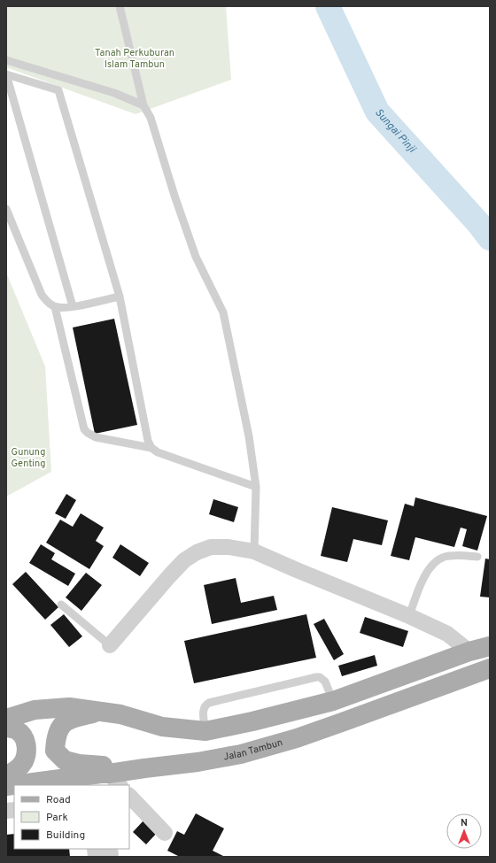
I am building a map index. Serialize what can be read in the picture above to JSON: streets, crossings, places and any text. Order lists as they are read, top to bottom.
{
  "streets": {
    "main road": ["Jalan Tambun"]
  },
  "water": ["Sungai Pinji"],
  "parks": ["Tanah Perkuburan Islam Tambun", "Gunung Genting"],
  "legend": ["Road", "Park", "Building"],
  "north": "top"
}
